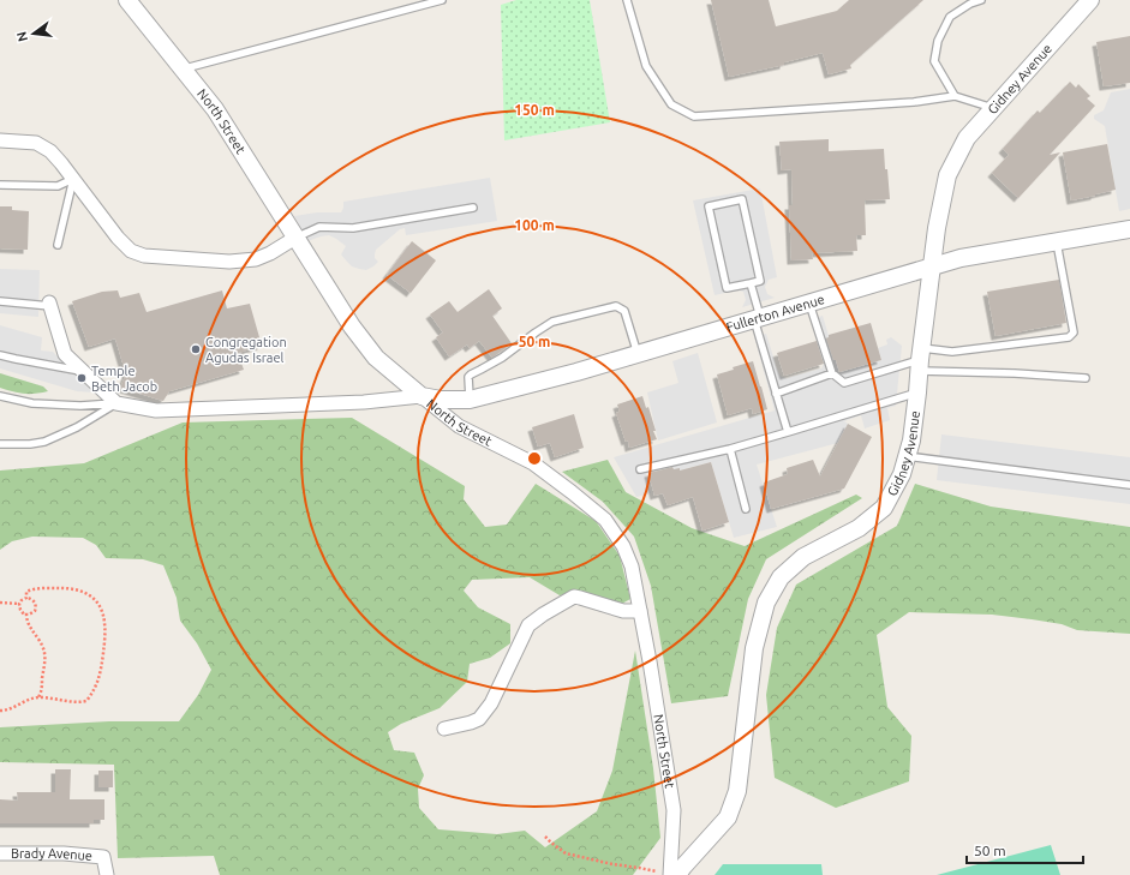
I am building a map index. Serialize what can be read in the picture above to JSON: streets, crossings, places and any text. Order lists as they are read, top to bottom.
{
  "streets": {
    "street": [
      "Gidney Avenue",
      "North Street",
      "Fullerton Avenue",
      "Brady Avenue"
    ]
  },
  "crossings": [
    ["Gidney Avenue", "North Street"],
    ["Gidney Avenue", "Fullerton Avenue"],
    ["North Street", "Fullerton Avenue"]
  ],
  "places": ["Congregation Agudas Israel", "Temple Beth Jacob"],
  "scale_bar": "50 m",
  "north": "left",
  "rings": ["150 m", "100 m", "50 m"]
}
